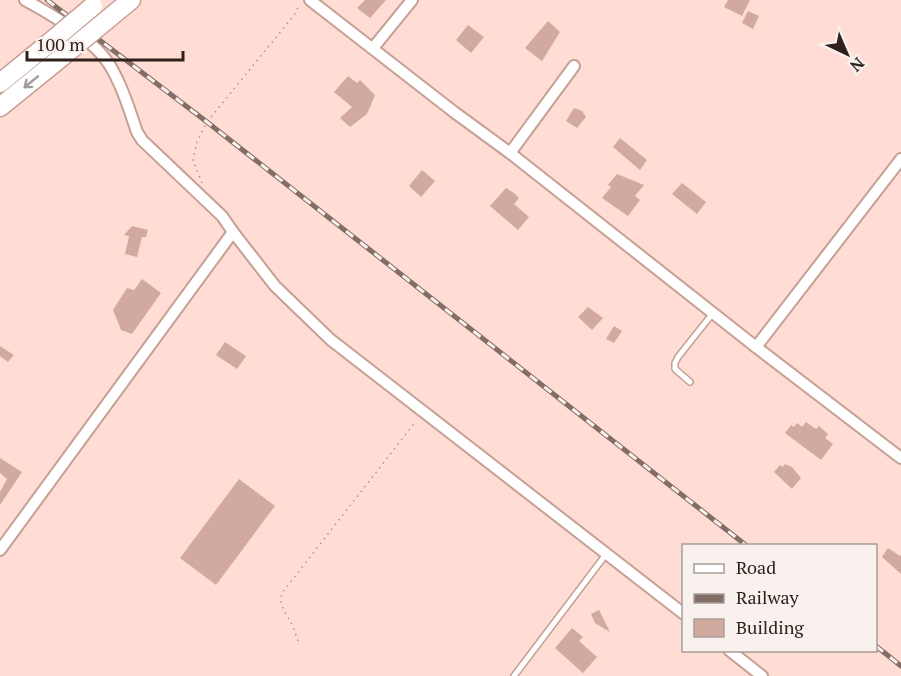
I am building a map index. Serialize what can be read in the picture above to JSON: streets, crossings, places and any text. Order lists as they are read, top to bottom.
{
  "legend": ["Road", "Railway", "Building"],
  "scale_bar": "100 m",
  "north": "bottom right"
}
